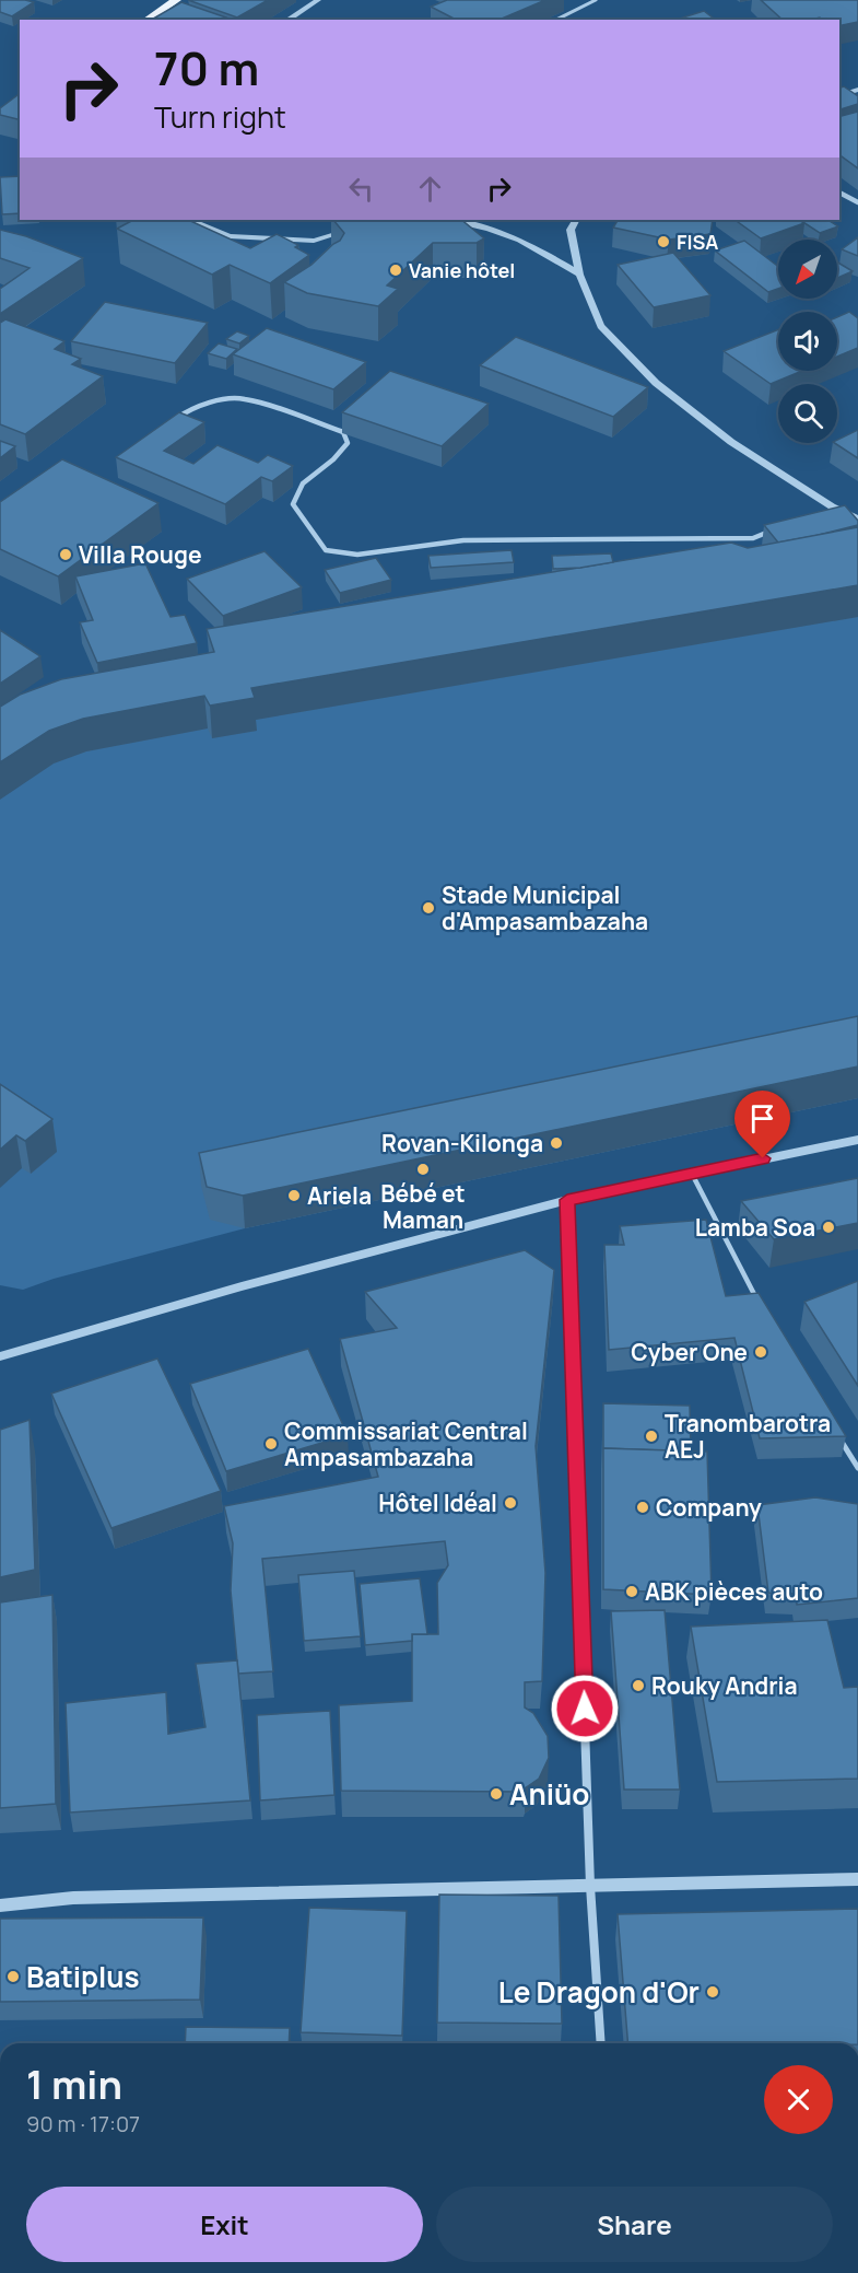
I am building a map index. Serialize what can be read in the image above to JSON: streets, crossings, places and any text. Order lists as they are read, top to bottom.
{
  "places": [
    "FISA",
    "Vanie hôtel",
    "Villa Rouge",
    "Stade Municipal d'Ampasambazaha",
    "Rovan-Kilonga",
    "Bébé et Maman",
    "Ariela",
    "Lamba Soa",
    "Cyber One",
    "Tranombarotra AEJ",
    "Commissariat Central Ampasambazaha",
    "Hôtel Idéal",
    "Company",
    "ABK pièces auto",
    "Rouky Andria",
    "Aniüo",
    "Batiplus",
    "Le Dragon d'Or"
  ],
  "north": "bottom left",
  "page": {
    "turn": ["70 m", "Turn right"],
    "heading": ["1 min", "90 m · 17:07"],
    "buttons": ["Exit", "Share"]
  }
}
